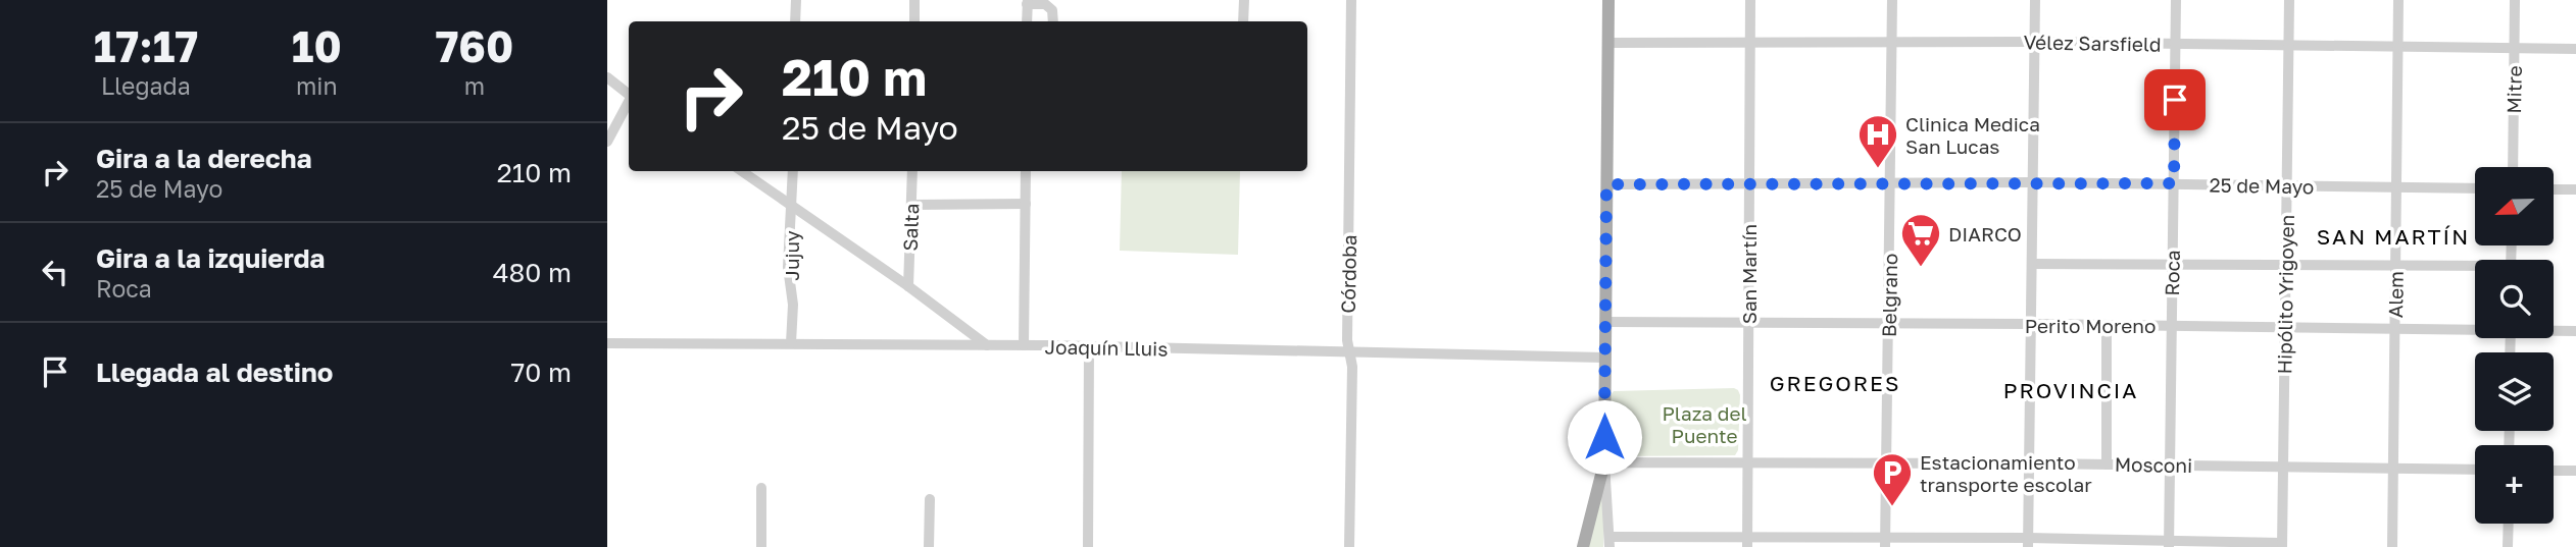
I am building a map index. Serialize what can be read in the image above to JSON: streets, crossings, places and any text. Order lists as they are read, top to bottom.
{
  "streets": {
    "street": [
      "Vélez Sarsfield",
      "Mitre",
      "25 de Mayo",
      "Salta",
      "Jujuy",
      "Roca",
      "Córdoba",
      "San Martín",
      "Hipólito Yrigoyen",
      "Alem",
      "Belgrano",
      "Perito Moreno",
      "Joaquín Lluis",
      "Mosconi"
    ]
  },
  "crossings": [
    ["Vélez Sarsfield", "Mitre"],
    ["Vélez Sarsfield", "Roca"],
    ["Vélez Sarsfield", "San Martín"],
    ["Vélez Sarsfield", "Hipólito Yrigoyen"],
    ["Vélez Sarsfield", "Alem"],
    ["Vélez Sarsfield", "Belgrano"],
    ["25 de Mayo", "Roca"],
    ["25 de Mayo", "San Martín"],
    ["25 de Mayo", "Hipólito Yrigoyen"],
    ["25 de Mayo", "Alem"],
    ["25 de Mayo", "Belgrano"],
    ["Jujuy", "Joaquín Lluis"],
    ["Roca", "Perito Moreno"],
    ["Roca", "Mosconi"],
    ["Córdoba", "Joaquín Lluis"],
    ["San Martín", "Perito Moreno"],
    ["San Martín", "Mosconi"],
    ["Hipólito Yrigoyen", "Perito Moreno"],
    ["Hipólito Yrigoyen", "Mosconi"],
    ["Alem", "Perito Moreno"],
    ["Alem", "Mosconi"],
    ["Belgrano", "Perito Moreno"],
    ["Belgrano", "Mosconi"]
  ],
  "districts": ["SAN MARTÍN", "GREGORES", "PROVINCIA"],
  "parks": ["Plaza del Puente"],
  "places": {
    "hospital": ["Clinica Medica San Lucas"],
    "supermarket": ["DIARCO"],
    "parking": ["Estacionamiento transporte escolar"]
  },
  "north": "left",
  "page": {
    "eta": [
      "17:17",
      "Llegada",
      "10",
      "min",
      "760",
      "m"
    ],
    "turn": ["210 m", "25 de Mayo"],
    "list": [
      {
        "name": "Gira a la derecha",
        "note": "25 de Mayo",
        "value": "210 m"
      },
      {
        "name": "Gira a la izquierda",
        "note": "Roca",
        "value": "480 m"
      },
      {
        "name": "Llegada al destino",
        "value": "70 m"
      }
    ],
    "map_buttons": "+"
  }
}
